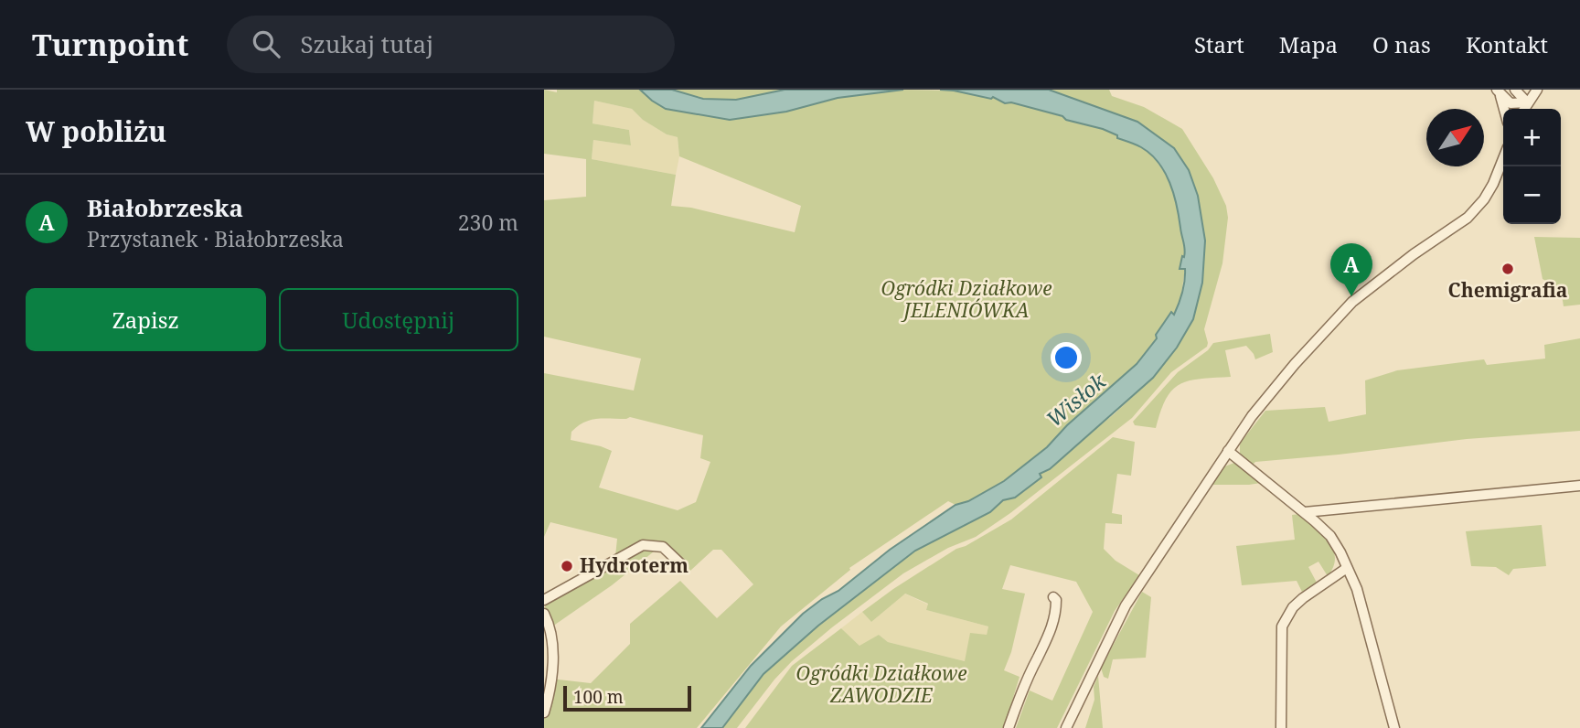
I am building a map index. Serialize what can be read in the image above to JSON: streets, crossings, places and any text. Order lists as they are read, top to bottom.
{
  "water": ["Wisłok"],
  "parks": ["Ogródki Działkowe JELENIÓWKA", "Ogródki Działkowe ZAWODZIE"],
  "places": ["Chemigrafia", "Hydroterm"],
  "scale_bar": "100 m",
  "north": "top right",
  "page": {
    "header": "Turnpoint",
    "search": "Szukaj tutaj",
    "nav": [
      "Start",
      "Mapa",
      "O nas",
      "Kontakt"
    ],
    "heading": "W pobliżu",
    "map_buttons": ["+", "−"],
    "list": [
      {
        "mark": "A",
        "name": "Białobrzeska",
        "note": "Przystanek · Białobrzeska",
        "value": "230 m"
      }
    ],
    "pins": "A",
    "buttons": ["Zapisz", "Udostępnij"],
    "scale": "100 m"
  }
}
